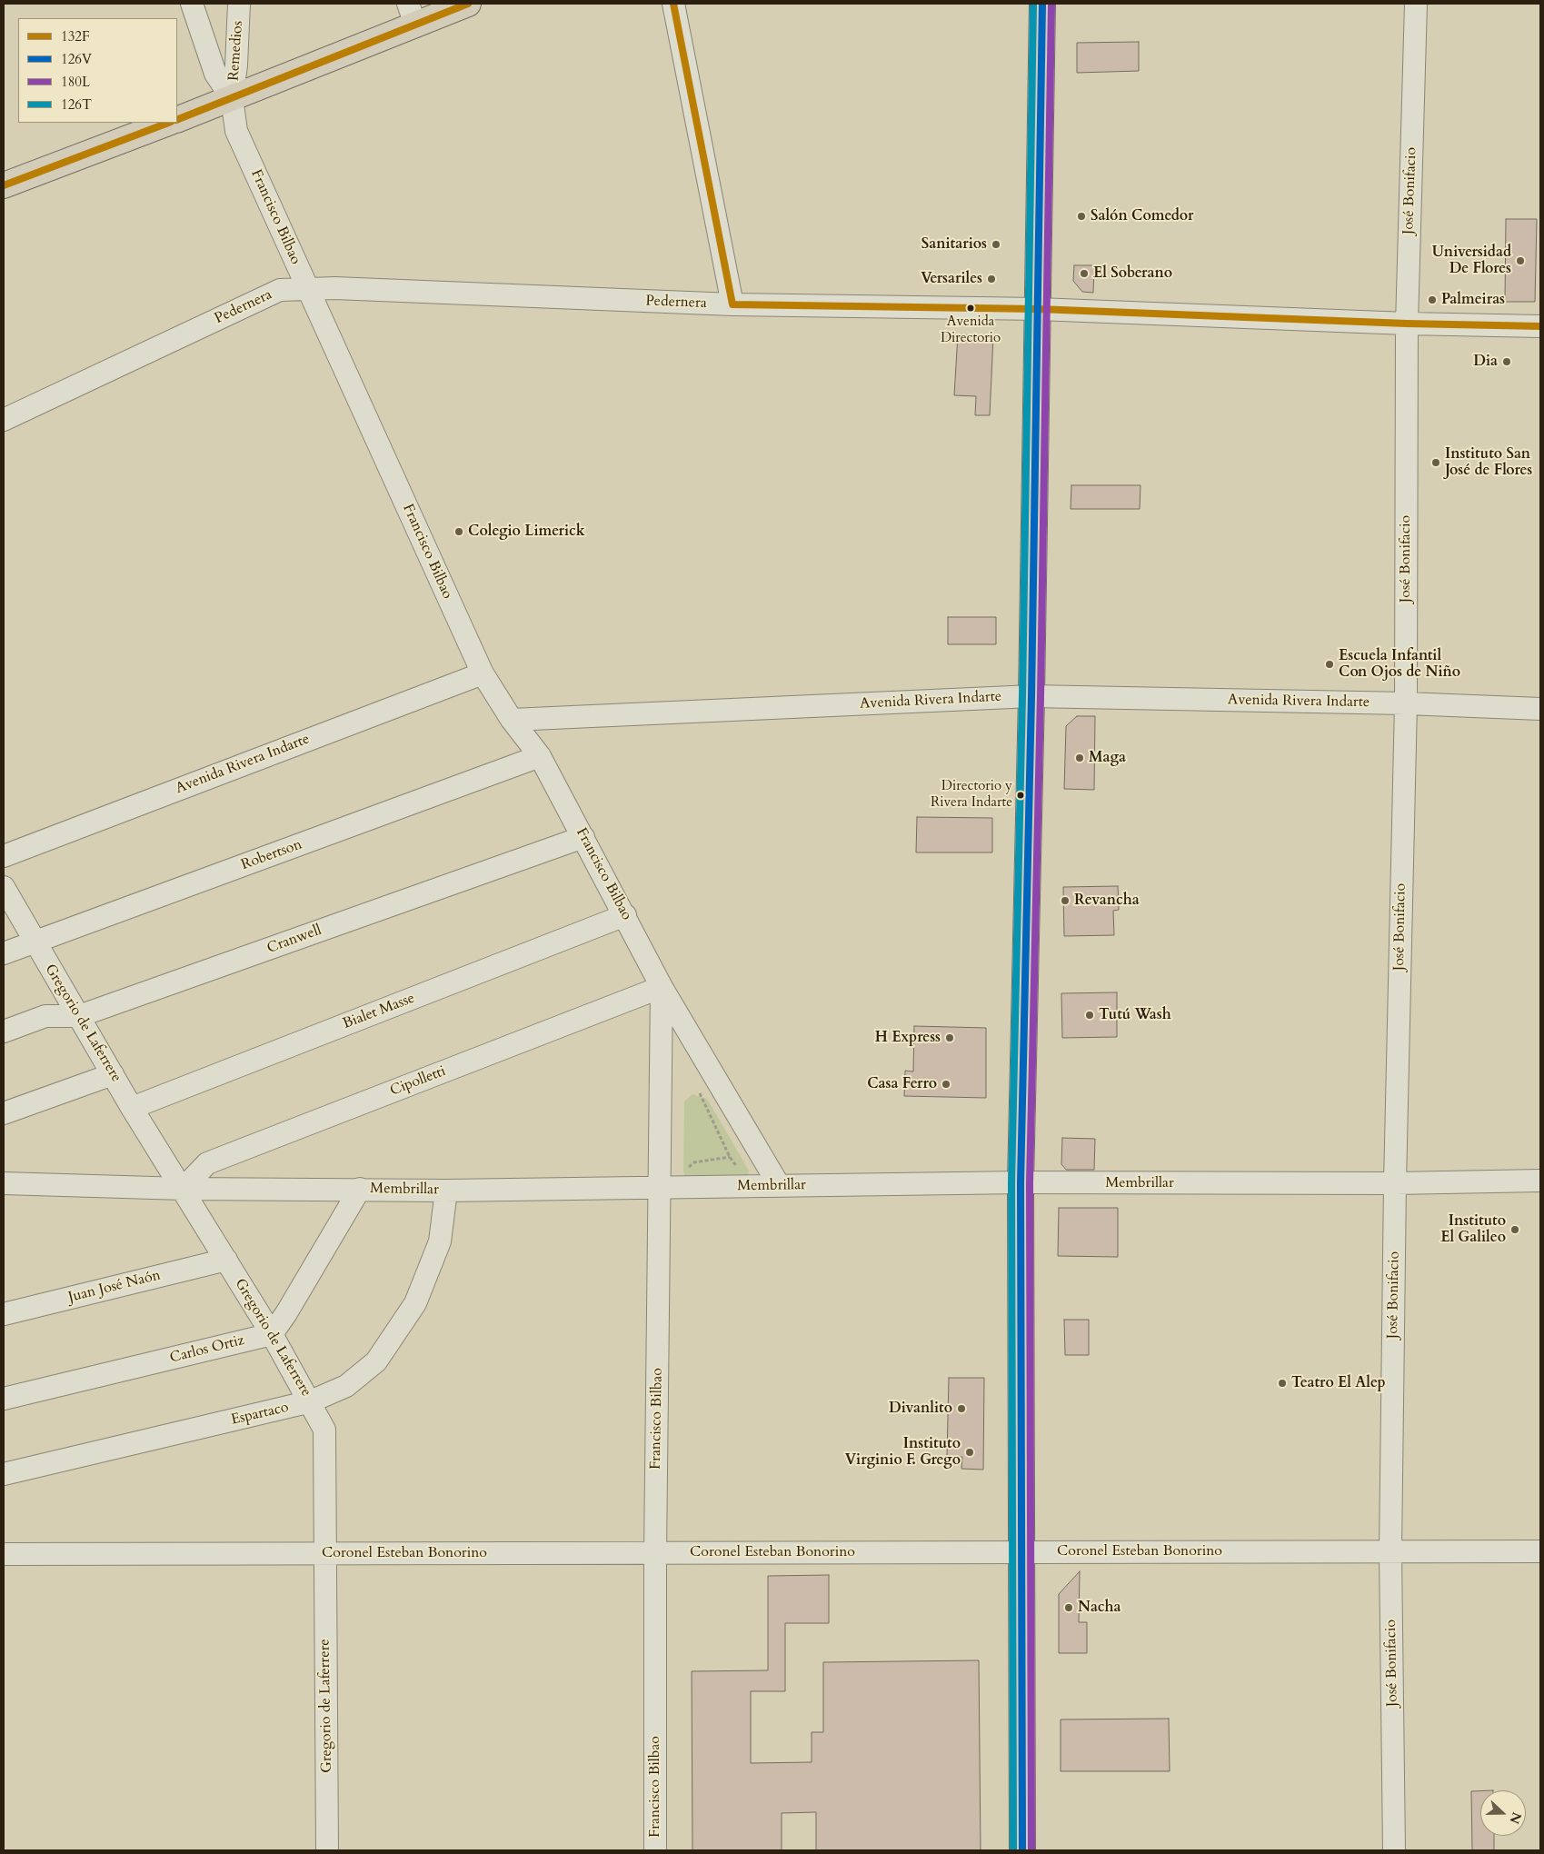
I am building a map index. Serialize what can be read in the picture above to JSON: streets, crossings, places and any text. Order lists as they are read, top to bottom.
{
  "streets": {
    "street": [
      "Remedios",
      "José Bonifacio",
      "Francisco Bilbao",
      "Pedernera",
      "Avenida Rivera Indarte",
      "Robertson",
      "Cranwell",
      "Bialet Masse",
      "Gregorio de Laferrere",
      "Cipolletti",
      "Membrillar",
      "Juan José Naón",
      "Carlos Ortiz",
      "Espartaco",
      "Coronel Esteban Bonorino"
    ]
  },
  "crossings": [
    ["Remedios", "Francisco Bilbao"],
    ["José Bonifacio", "Pedernera"],
    ["José Bonifacio", "Avenida Rivera Indarte"],
    ["José Bonifacio", "Membrillar"],
    ["José Bonifacio", "Coronel Esteban Bonorino"],
    ["Francisco Bilbao", "Pedernera"],
    ["Francisco Bilbao", "Avenida Rivera Indarte"],
    ["Francisco Bilbao", "Robertson"],
    ["Francisco Bilbao", "Cranwell"],
    ["Francisco Bilbao", "Bialet Masse"],
    ["Francisco Bilbao", "Cipolletti"],
    ["Francisco Bilbao", "Membrillar"],
    ["Francisco Bilbao", "Coronel Esteban Bonorino"],
    ["Robertson", "Gregorio de Laferrere"],
    ["Cranwell", "Gregorio de Laferrere"],
    ["Bialet Masse", "Gregorio de Laferrere"],
    ["Gregorio de Laferrere", "Cipolletti"],
    ["Gregorio de Laferrere", "Membrillar"],
    ["Gregorio de Laferrere", "Juan José Naón"],
    ["Gregorio de Laferrere", "Carlos Ortiz"],
    ["Gregorio de Laferrere", "Espartaco"],
    ["Gregorio de Laferrere", "Coronel Esteban Bonorino"],
    ["Cipolletti", "Membrillar"],
    ["Membrillar", "Espartaco"]
  ],
  "places": [
    "Salón Comedor",
    "Sanitarios",
    "Universidad De Flores",
    "El Soberano",
    "Versariles",
    "Palmeiras",
    "Avenida Directorio",
    "Dia",
    "Instituto San José de Flores",
    "Colegio Limerick",
    "Escuela Infantil Con Ojos de Niño",
    "Maga",
    "Directorio y Rivera Indarte",
    "Revancha",
    "Tutú Wash",
    "H Express",
    "Casa Ferro",
    "Instituto El Galileo",
    "Teatro El Alep",
    "Divanlito",
    "Instituto Virginio F. Grego",
    "Nacha"
  ],
  "lines": [
    "transit line 132F",
    "transit line 126V",
    "transit line 180L",
    "transit line 126T"
  ],
  "legend": [
    "132F",
    "126V",
    "180L",
    "126T"
  ],
  "north": "right"
}
